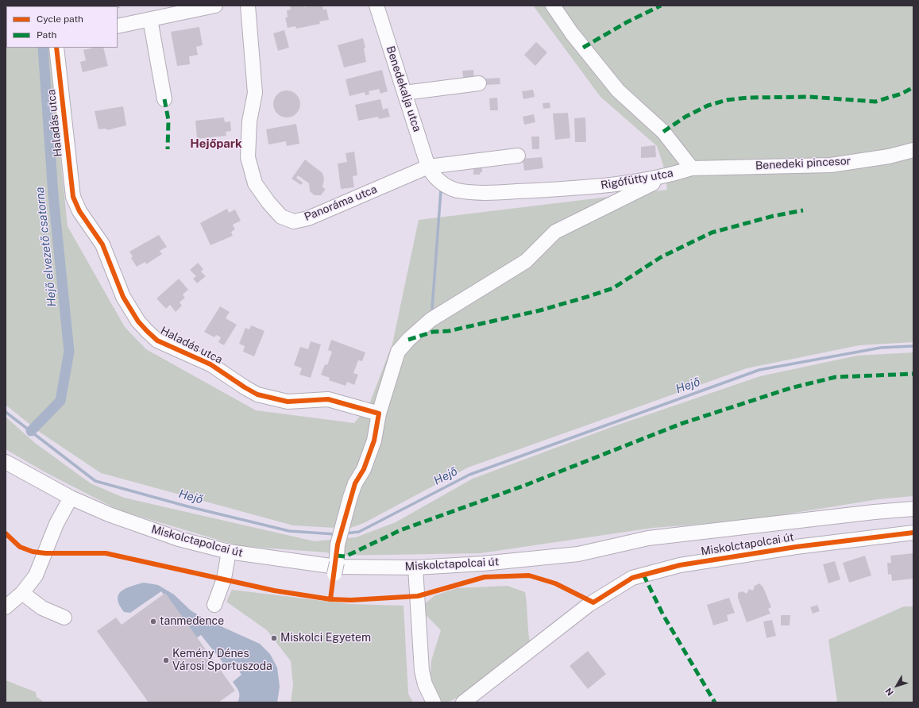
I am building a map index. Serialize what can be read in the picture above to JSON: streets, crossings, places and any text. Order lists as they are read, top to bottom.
{
  "streets": {
    "street": [
      "Benedekalja utca",
      "Haladás utca",
      "Benedeki pincesor",
      "Rigófütty utca",
      "Panoráma utca",
      "Miskolctapolcai út"
    ]
  },
  "crossings": [
    ["Benedekalja utca", "Rigófütty utca"],
    ["Benedekalja utca", "Panoráma utca"],
    ["Benedeki pincesor", "Rigófütty utca"],
    ["Rigófütty utca", "Panoráma utca"]
  ],
  "districts": ["Hejőpark"],
  "water": ["Hejő elvezető csatorna", "Hejő"],
  "places": ["tanmedence", "Miskolci Egyetem", "Kemény Dénes Városi Sportuszoda"],
  "legend": ["Cycle path", "Path"],
  "north": "bottom left"
}
